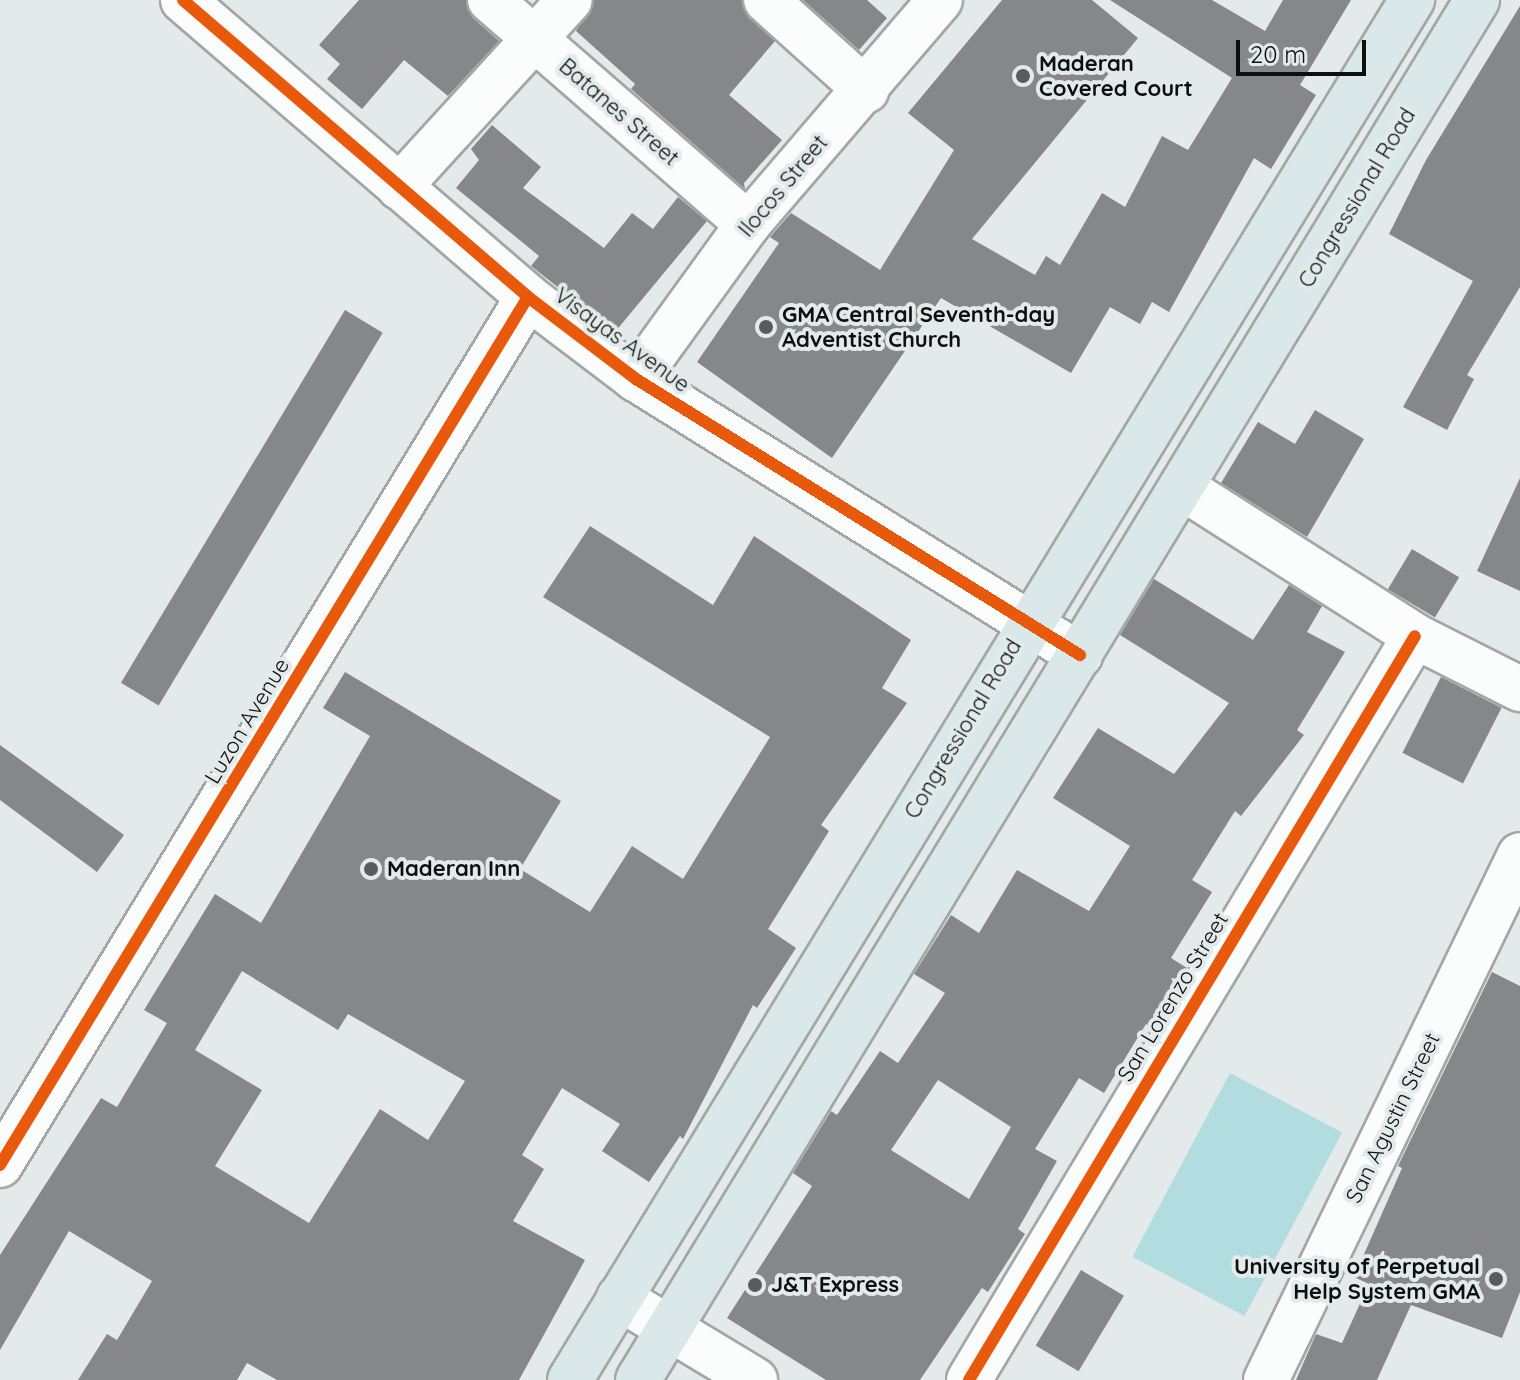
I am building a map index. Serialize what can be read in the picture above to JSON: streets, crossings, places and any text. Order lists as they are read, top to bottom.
{
  "streets": {
    "main road": ["Congressional Road"],
    "street": [
      "Batanes Street",
      "Ilocos Street",
      "Visayas Avenue",
      "Luzon Avenue",
      "San Lorenzo Street",
      "San Agustin Street"
    ]
  },
  "crossings": [
    ["Batanes Street", "Ilocos Street"],
    ["Ilocos Street", "Visayas Avenue"],
    ["Congressional Road", "Visayas Avenue"],
    ["Visayas Avenue", "Luzon Avenue"]
  ],
  "places": [
    "Maderan Covered Court",
    "GMA Central Seventh-day Adventist Church",
    "Maderan Inn",
    "University of Perpetual Help System GMA",
    "J&T Express"
  ],
  "scale_bar": "20 m"
}
